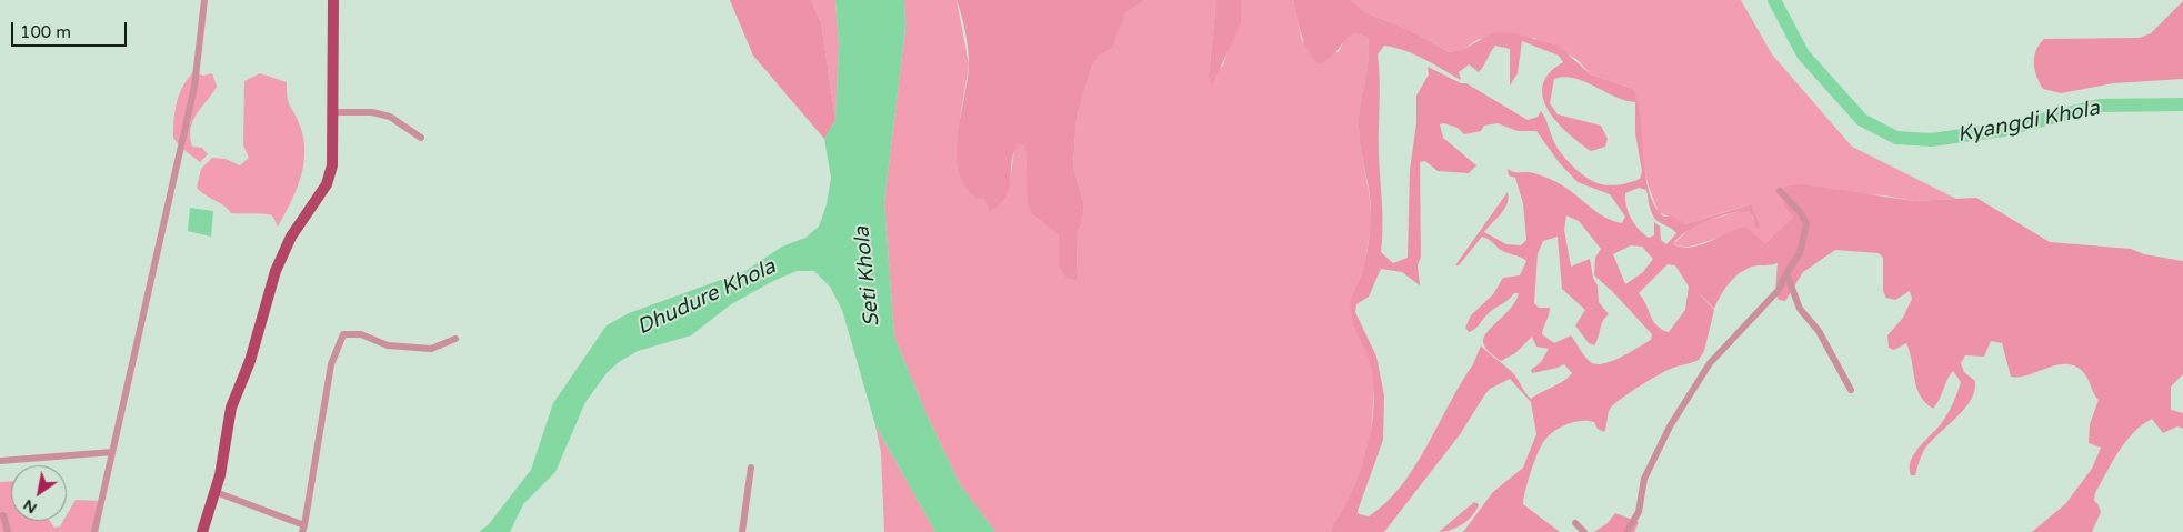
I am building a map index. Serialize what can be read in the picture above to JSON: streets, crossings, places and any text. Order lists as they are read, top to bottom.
{
  "water": ["Kyangdi Khola", "Seti Khola", "Dhudure Khola"],
  "scale_bar": "100 m",
  "north": "bottom left"
}
